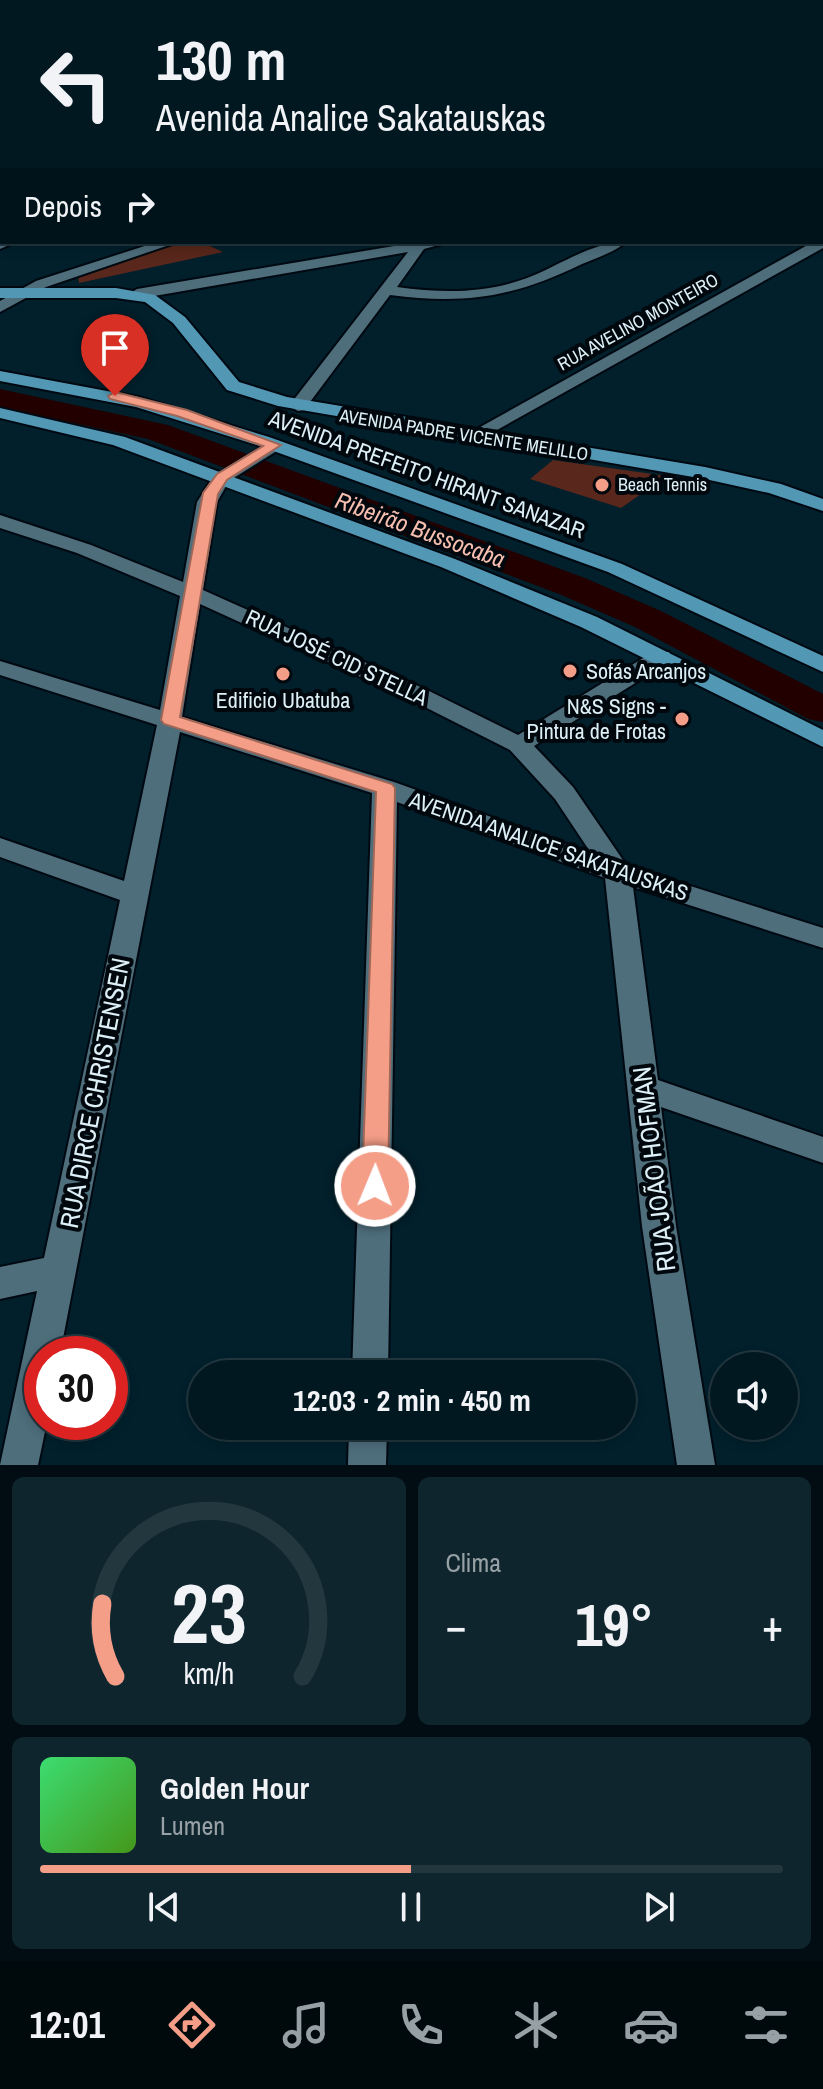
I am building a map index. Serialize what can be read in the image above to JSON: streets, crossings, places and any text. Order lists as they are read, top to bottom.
{
  "streets": {
    "main road": ["AVENIDA PADRE VICENTE MELILLO", "AVENIDA PREFEITO HIRANT SANAZAR"],
    "street": [
      "RUA AVELINO MONTEIRO",
      "RUA JOSÉ CID STELLA",
      "AVENIDA ANALICE SAKATAUSKAS",
      "RUA DIRCE CHRISTENSEN",
      "RUA JOÃO HOFMAN"
    ]
  },
  "crossings": [
    ["RUA AVELINO MONTEIRO", "AVENIDA PADRE VICENTE MELILLO"],
    ["RUA JOSÉ CID STELLA", "AVENIDA ANALICE SAKATAUSKAS"],
    ["RUA JOSÉ CID STELLA", "RUA DIRCE CHRISTENSEN"],
    ["RUA JOSÉ CID STELLA", "RUA JOÃO HOFMAN"],
    ["AVENIDA ANALICE SAKATAUSKAS", "RUA DIRCE CHRISTENSEN"],
    ["AVENIDA ANALICE SAKATAUSKAS", "RUA JOÃO HOFMAN"]
  ],
  "water": ["Ribeirão Bussocaba"],
  "places": [
    "Beach Tennis",
    "Sofás Arcanjos",
    "Edificio Ubatuba",
    "N&S Signs - Pintura de Frotas"
  ],
  "page": {
    "turn": ["130 m", "Avenida Analice Sakatauskas"],
    "then": "Depois",
    "limit": "30",
    "trip": "12:03 · 2 min · 450 m",
    "tile": "Clima",
    "heat": ["−", "19°", "+"],
    "song": ["Golden Hour", "Lumen"],
    "tabs": "12:01",
    "gauge": ["23", "km/h"]
  }
}
